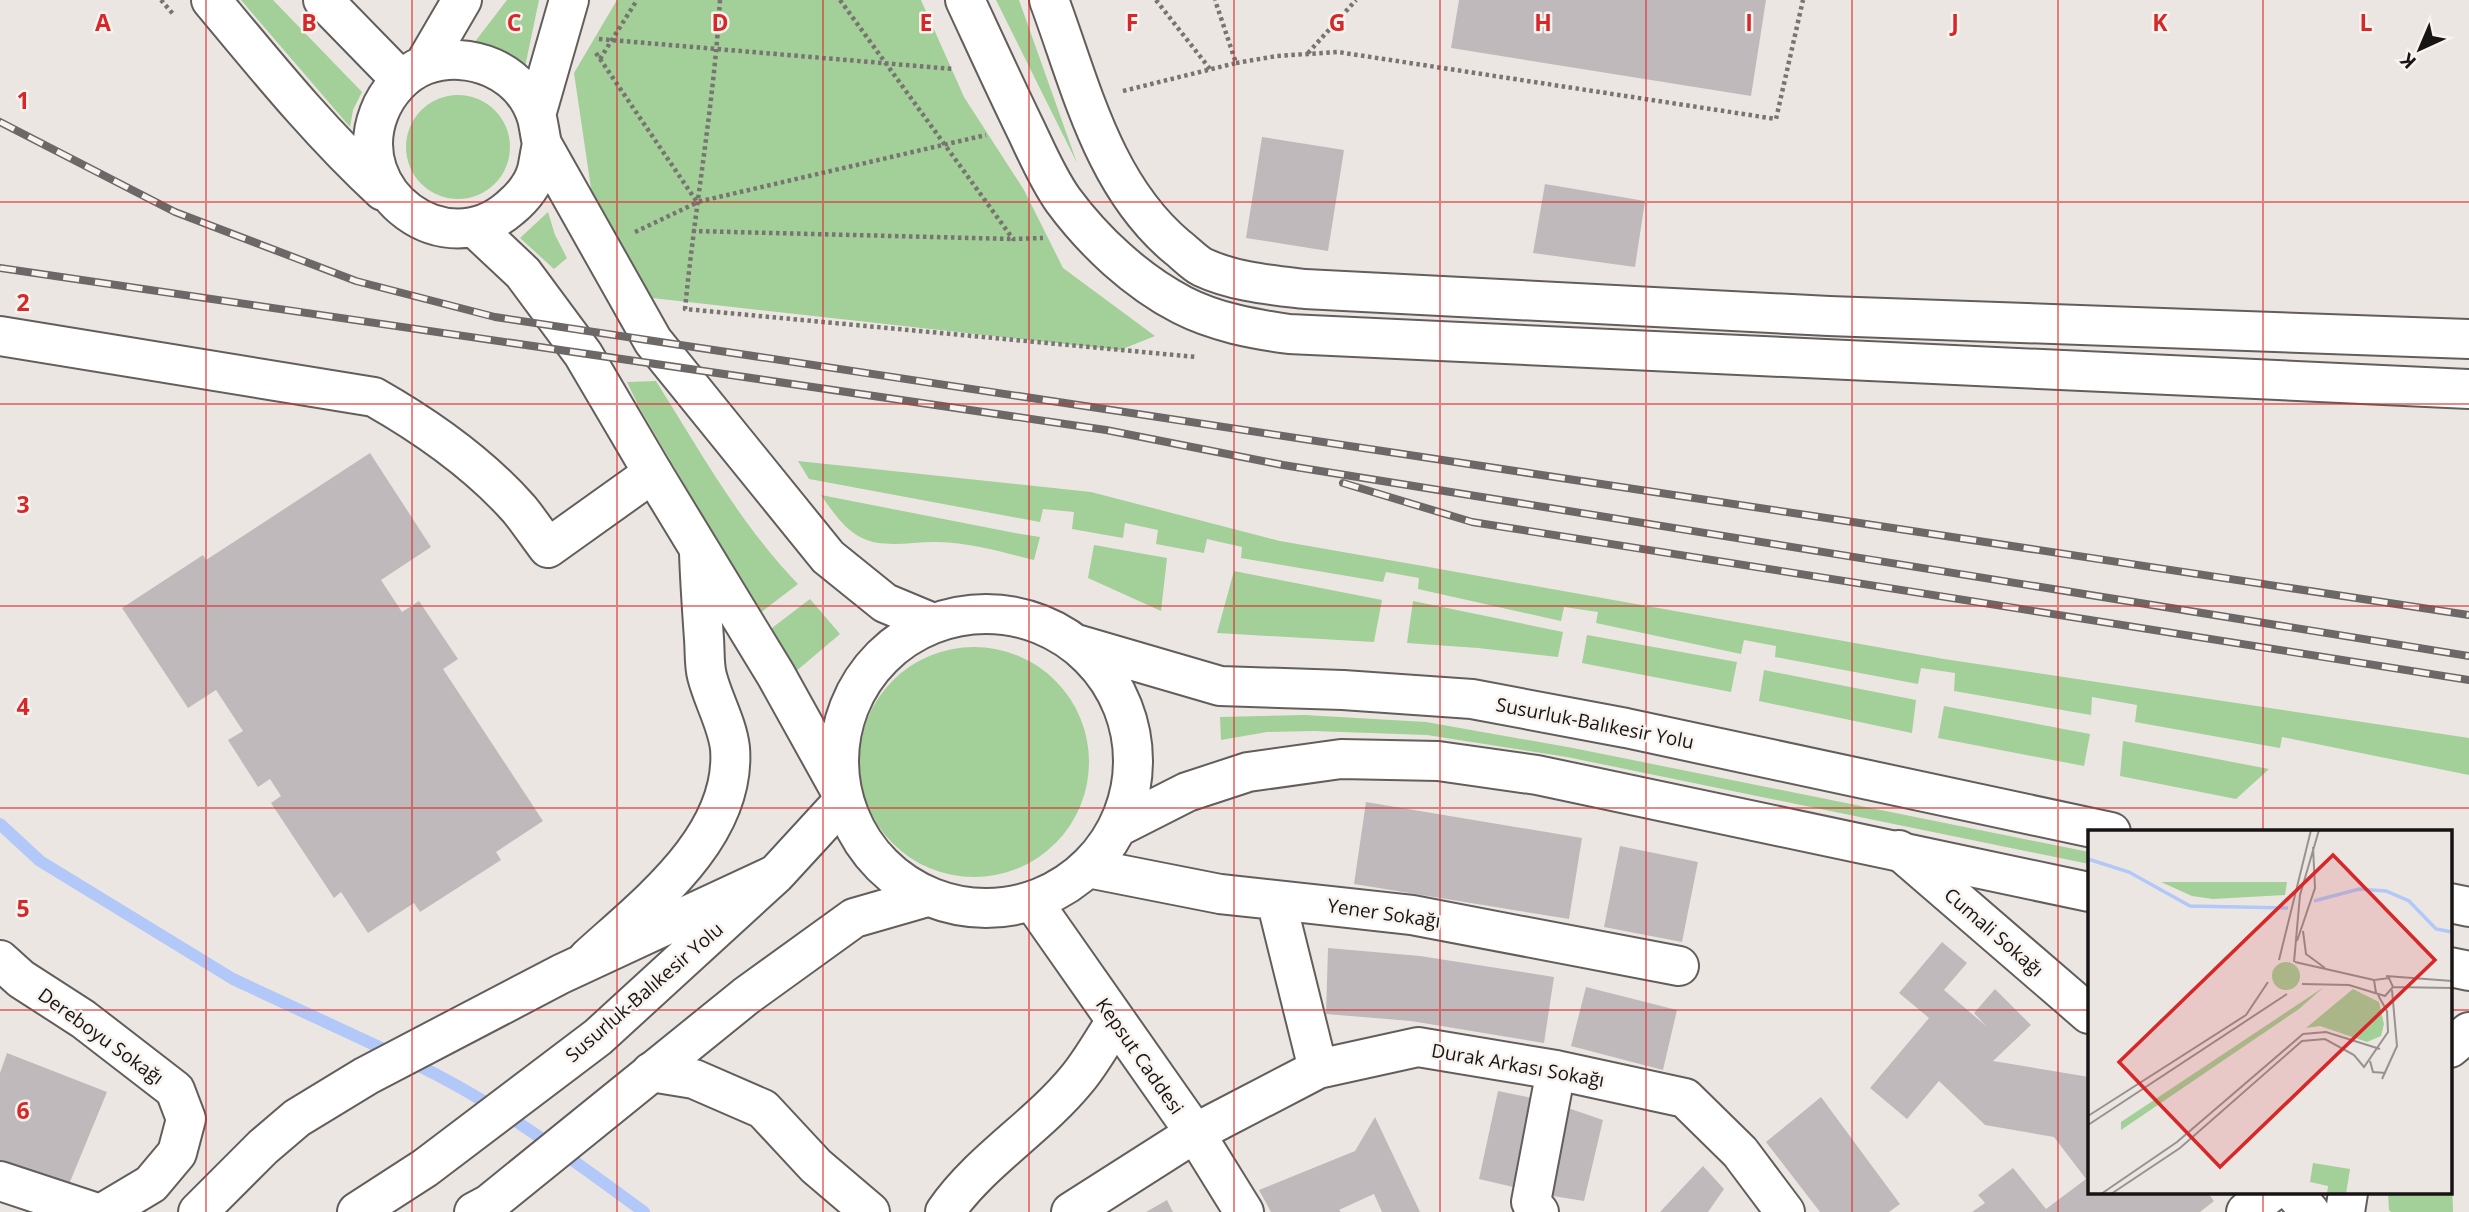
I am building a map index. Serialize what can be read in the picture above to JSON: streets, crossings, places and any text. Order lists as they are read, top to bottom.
{
  "streets": {
    "main road": [
      "Susurluk-Balıkesir Yolu",
      "Yener Sokağı",
      "Cumali Sokağı",
      "Dereboyu Sokağı",
      "Kepsut Caddesi",
      "Durak Arkası Sokağı"
    ]
  },
  "crossings": [
    ["Kepsut Caddesi", "Durak Arkası Sokağı"]
  ],
  "north": "bottom left",
  "grid": {
    "columns": [
      "A",
      "B",
      "C",
      "D",
      "E",
      "F",
      "G",
      "H",
      "I",
      "J",
      "K",
      "L"
    ],
    "rows": [
      "1",
      "2",
      "3",
      "4",
      "5",
      "6"
    ]
  }
}
